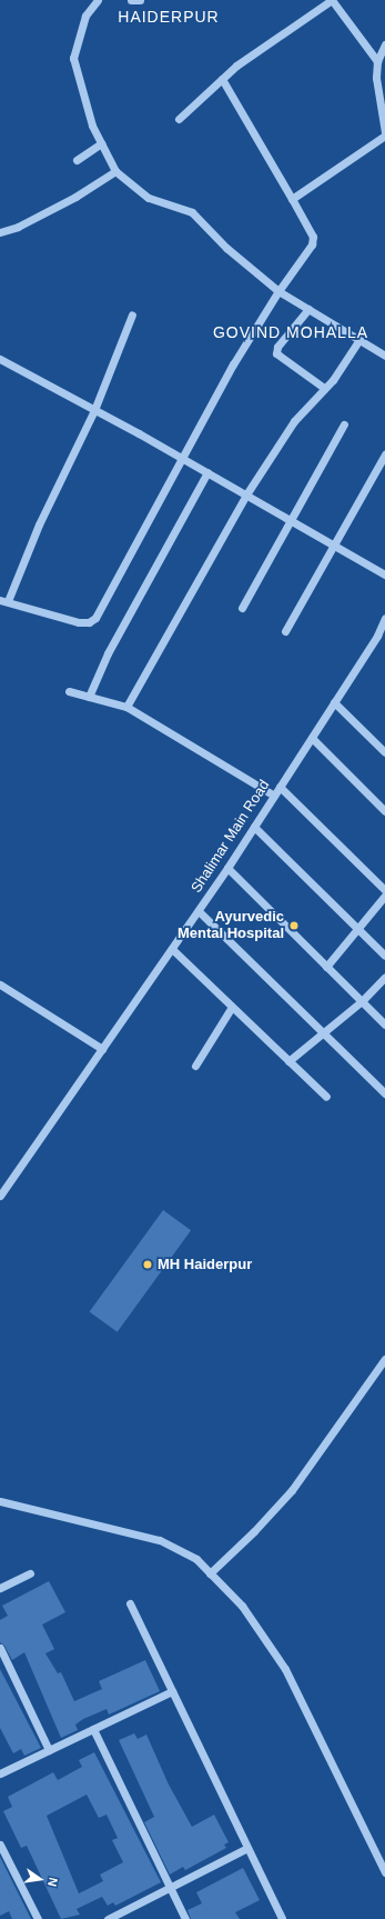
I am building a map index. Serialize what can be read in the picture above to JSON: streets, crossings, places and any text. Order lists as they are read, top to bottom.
{
  "streets": {
    "street": ["Shalimar Main Road"]
  },
  "districts": ["HAIDERPUR", "GOVIND MOHALLA"],
  "places": ["Ayurvedic Mental Hospital", "MH Haiderpur"],
  "north": "right"
}
